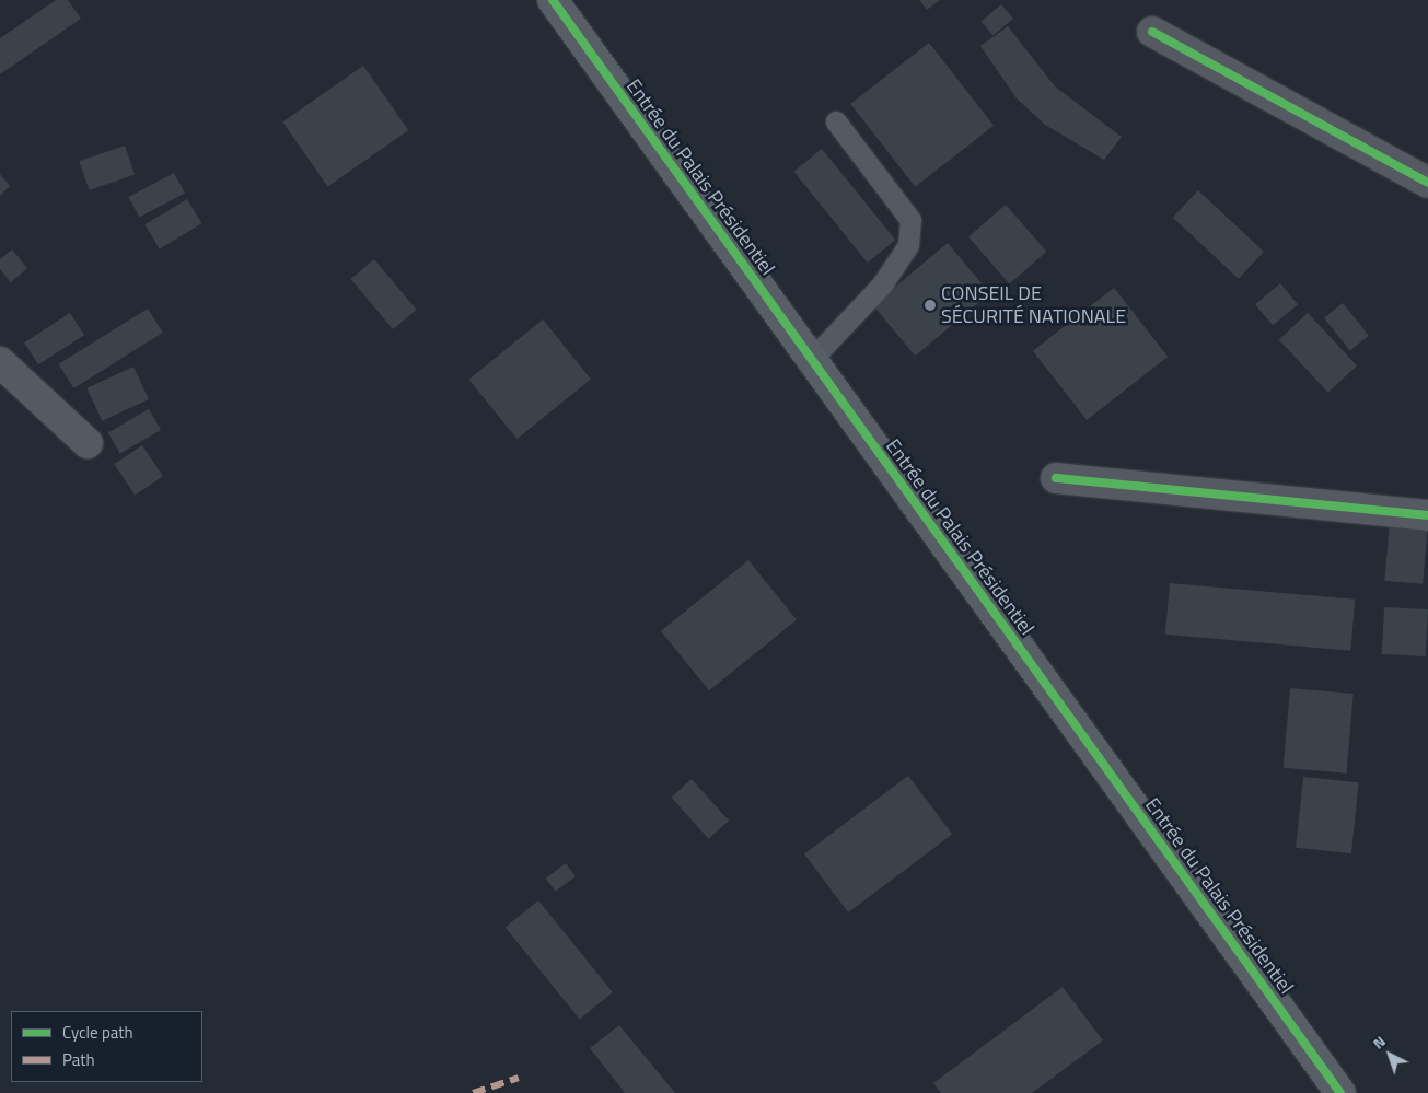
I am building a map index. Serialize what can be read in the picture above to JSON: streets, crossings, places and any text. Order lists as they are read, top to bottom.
{
  "streets": {
    "street": ["Entrée du Palais Présidentiel"]
  },
  "places": ["CONSEIL DE SÉCURITÉ NATIONALE"],
  "legend": ["Cycle path", "Path"],
  "north": "top left"
}
